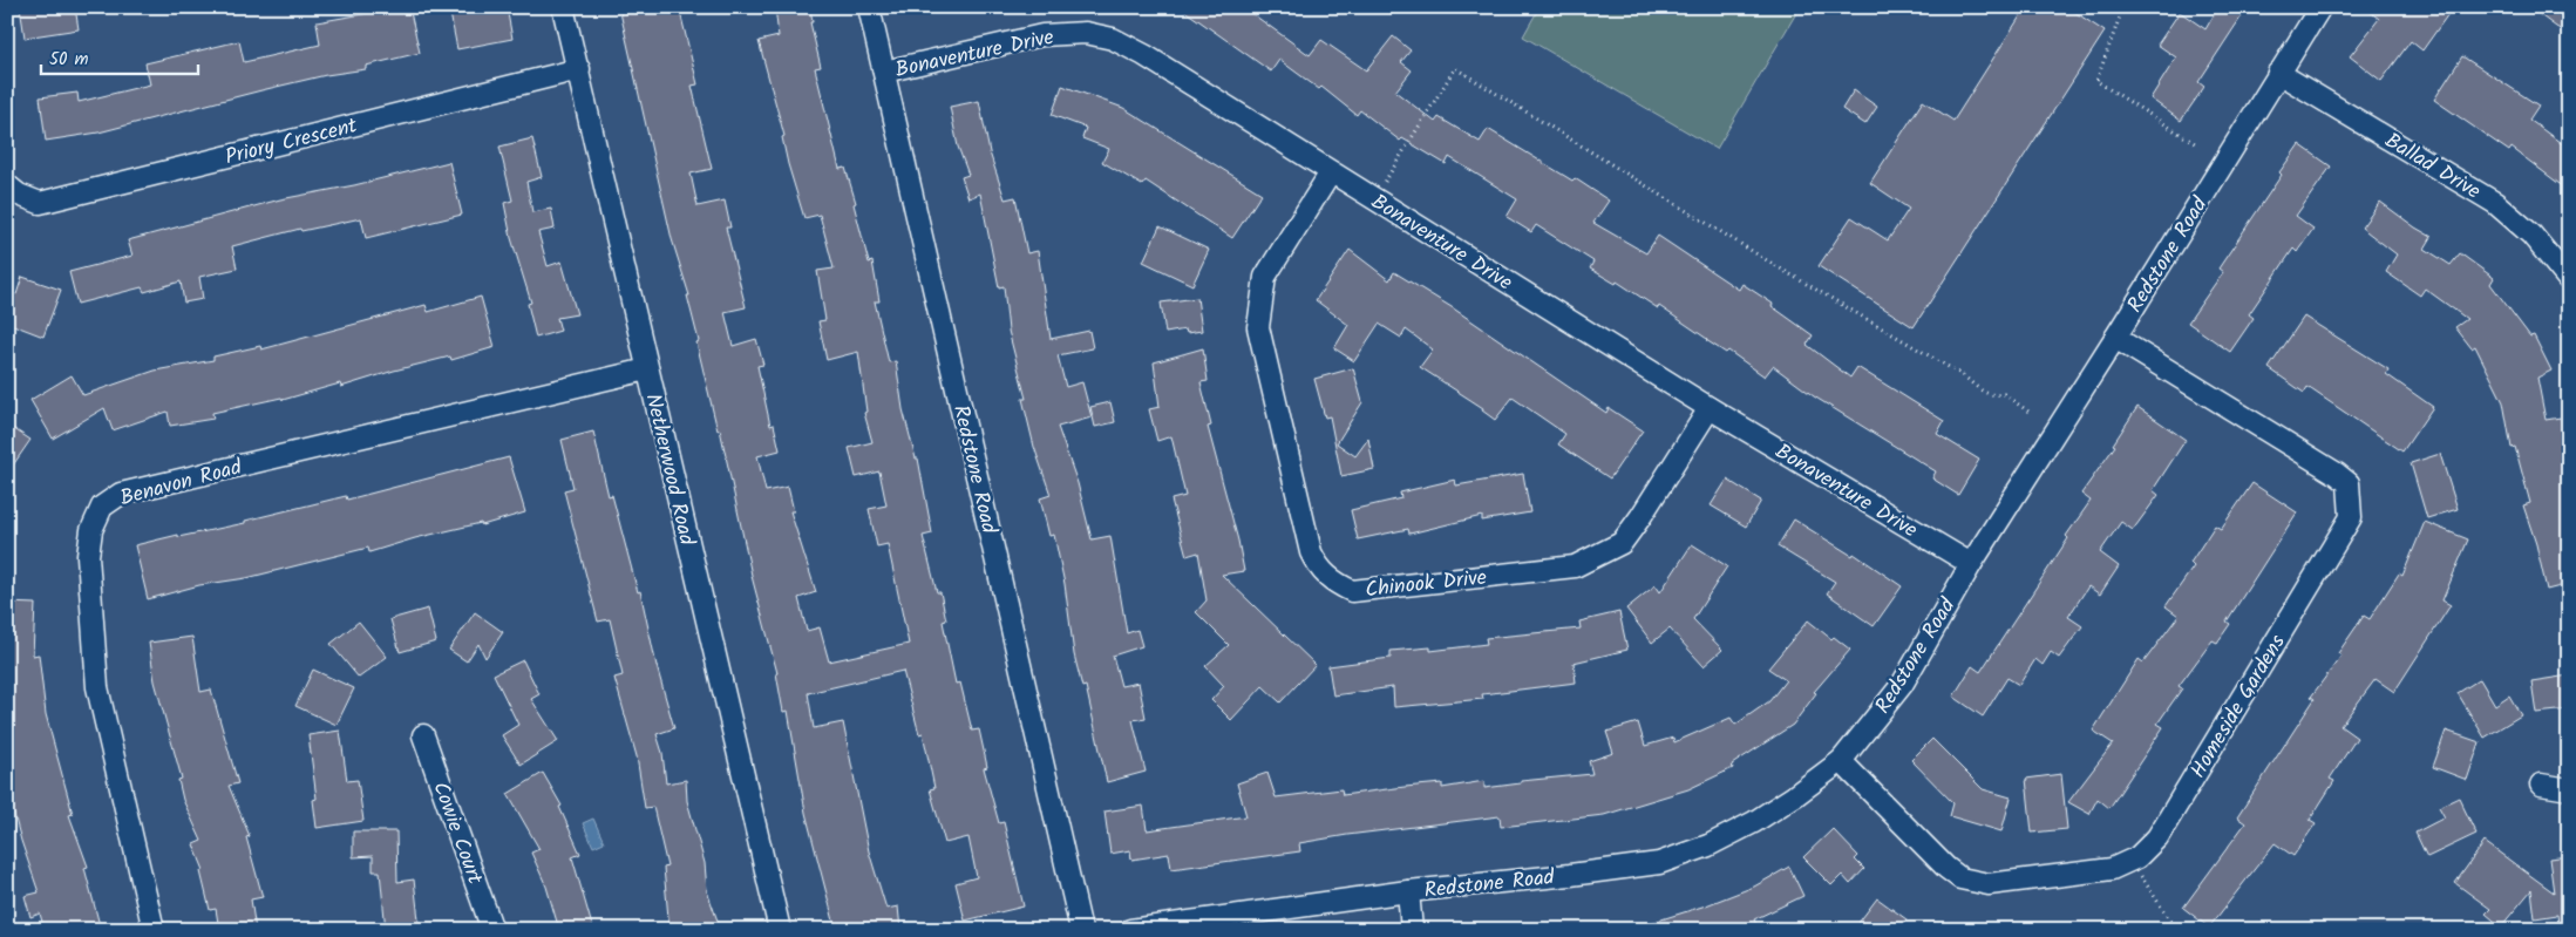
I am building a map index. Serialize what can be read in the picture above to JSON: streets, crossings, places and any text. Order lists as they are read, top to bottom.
{
  "streets": {
    "street": [
      "Bonaventure Drive",
      "Priory Crescent",
      "Ballad Drive",
      "Redstone Road",
      "Netherwood Road",
      "Benavon Road",
      "Chinook Drive",
      "Homeside Gardens",
      "Cowie Court"
    ]
  },
  "crossings": [
    ["Bonaventure Drive", "Redstone Road"],
    ["Bonaventure Drive", "Chinook Drive"],
    ["Priory Crescent", "Netherwood Road"],
    ["Ballad Drive", "Redstone Road"],
    ["Redstone Road", "Homeside Gardens"],
    ["Netherwood Road", "Benavon Road"]
  ],
  "scale_bar": "50 m"
}
